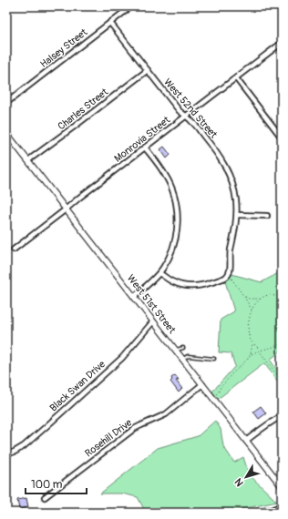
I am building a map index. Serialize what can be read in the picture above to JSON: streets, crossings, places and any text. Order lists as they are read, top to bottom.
{
  "streets": {
    "street": [
      "Halsey Street",
      "West 52nd Street",
      "Charles Street",
      "Monrovia Street",
      "West 51st Street",
      "Black Swan Drive",
      "Rosehill Drive"
    ]
  },
  "crossings": [
    ["Halsey Street", "West 52nd Street"],
    ["West 52nd Street", "Charles Street"],
    ["West 52nd Street", "Monrovia Street"],
    ["Charles Street", "West 51st Street"],
    ["Monrovia Street", "West 51st Street"],
    ["West 51st Street", "Black Swan Drive"],
    ["West 51st Street", "Rosehill Drive"]
  ],
  "scale_bar": "100 m",
  "north": "bottom left"
}
